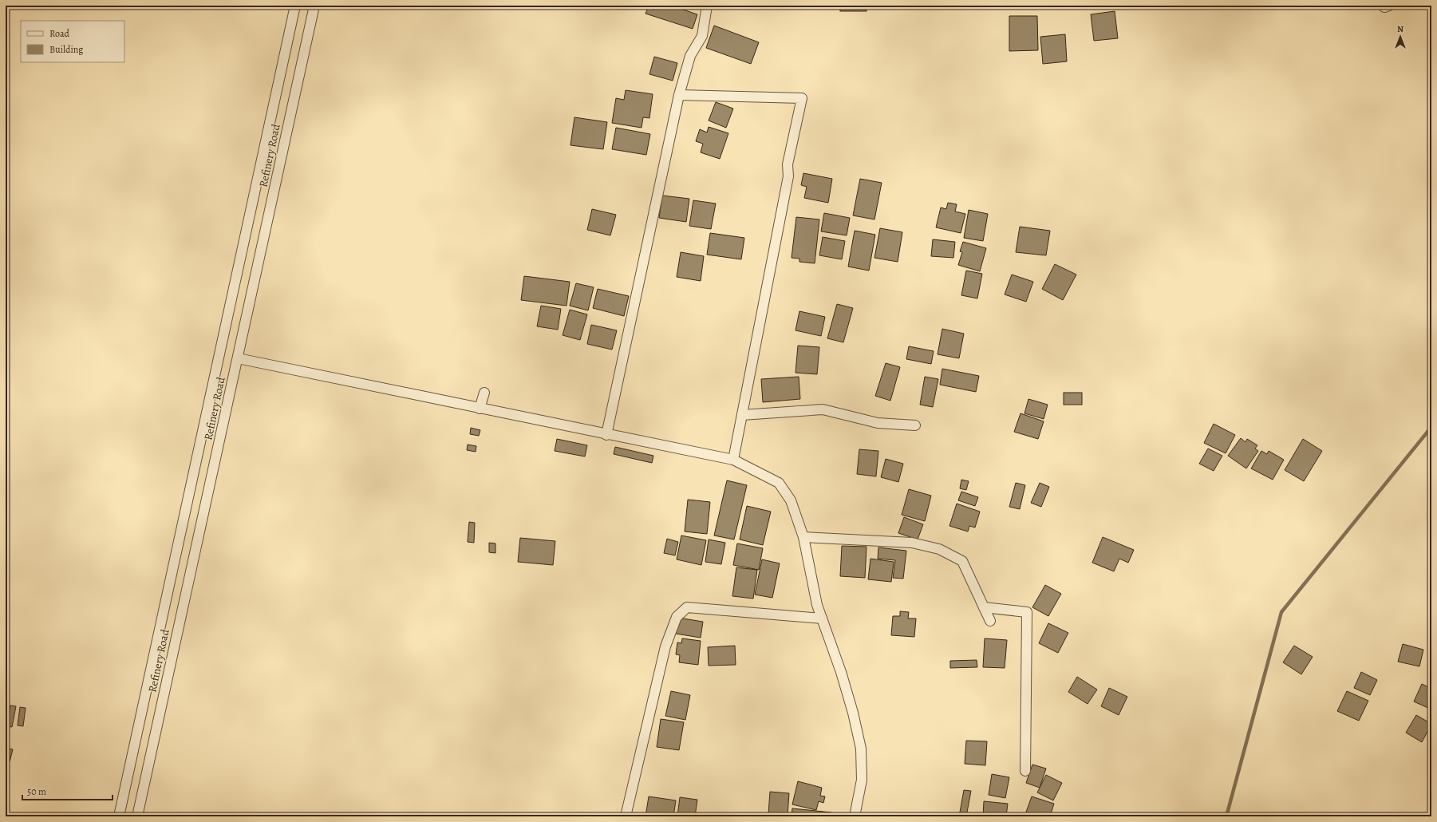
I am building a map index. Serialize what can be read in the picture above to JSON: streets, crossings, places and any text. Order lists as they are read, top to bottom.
{
  "streets": {
    "street": ["Refinery Road"]
  },
  "legend": ["Road", "Building"],
  "scale_bar": "50 m",
  "north": "top"
}
